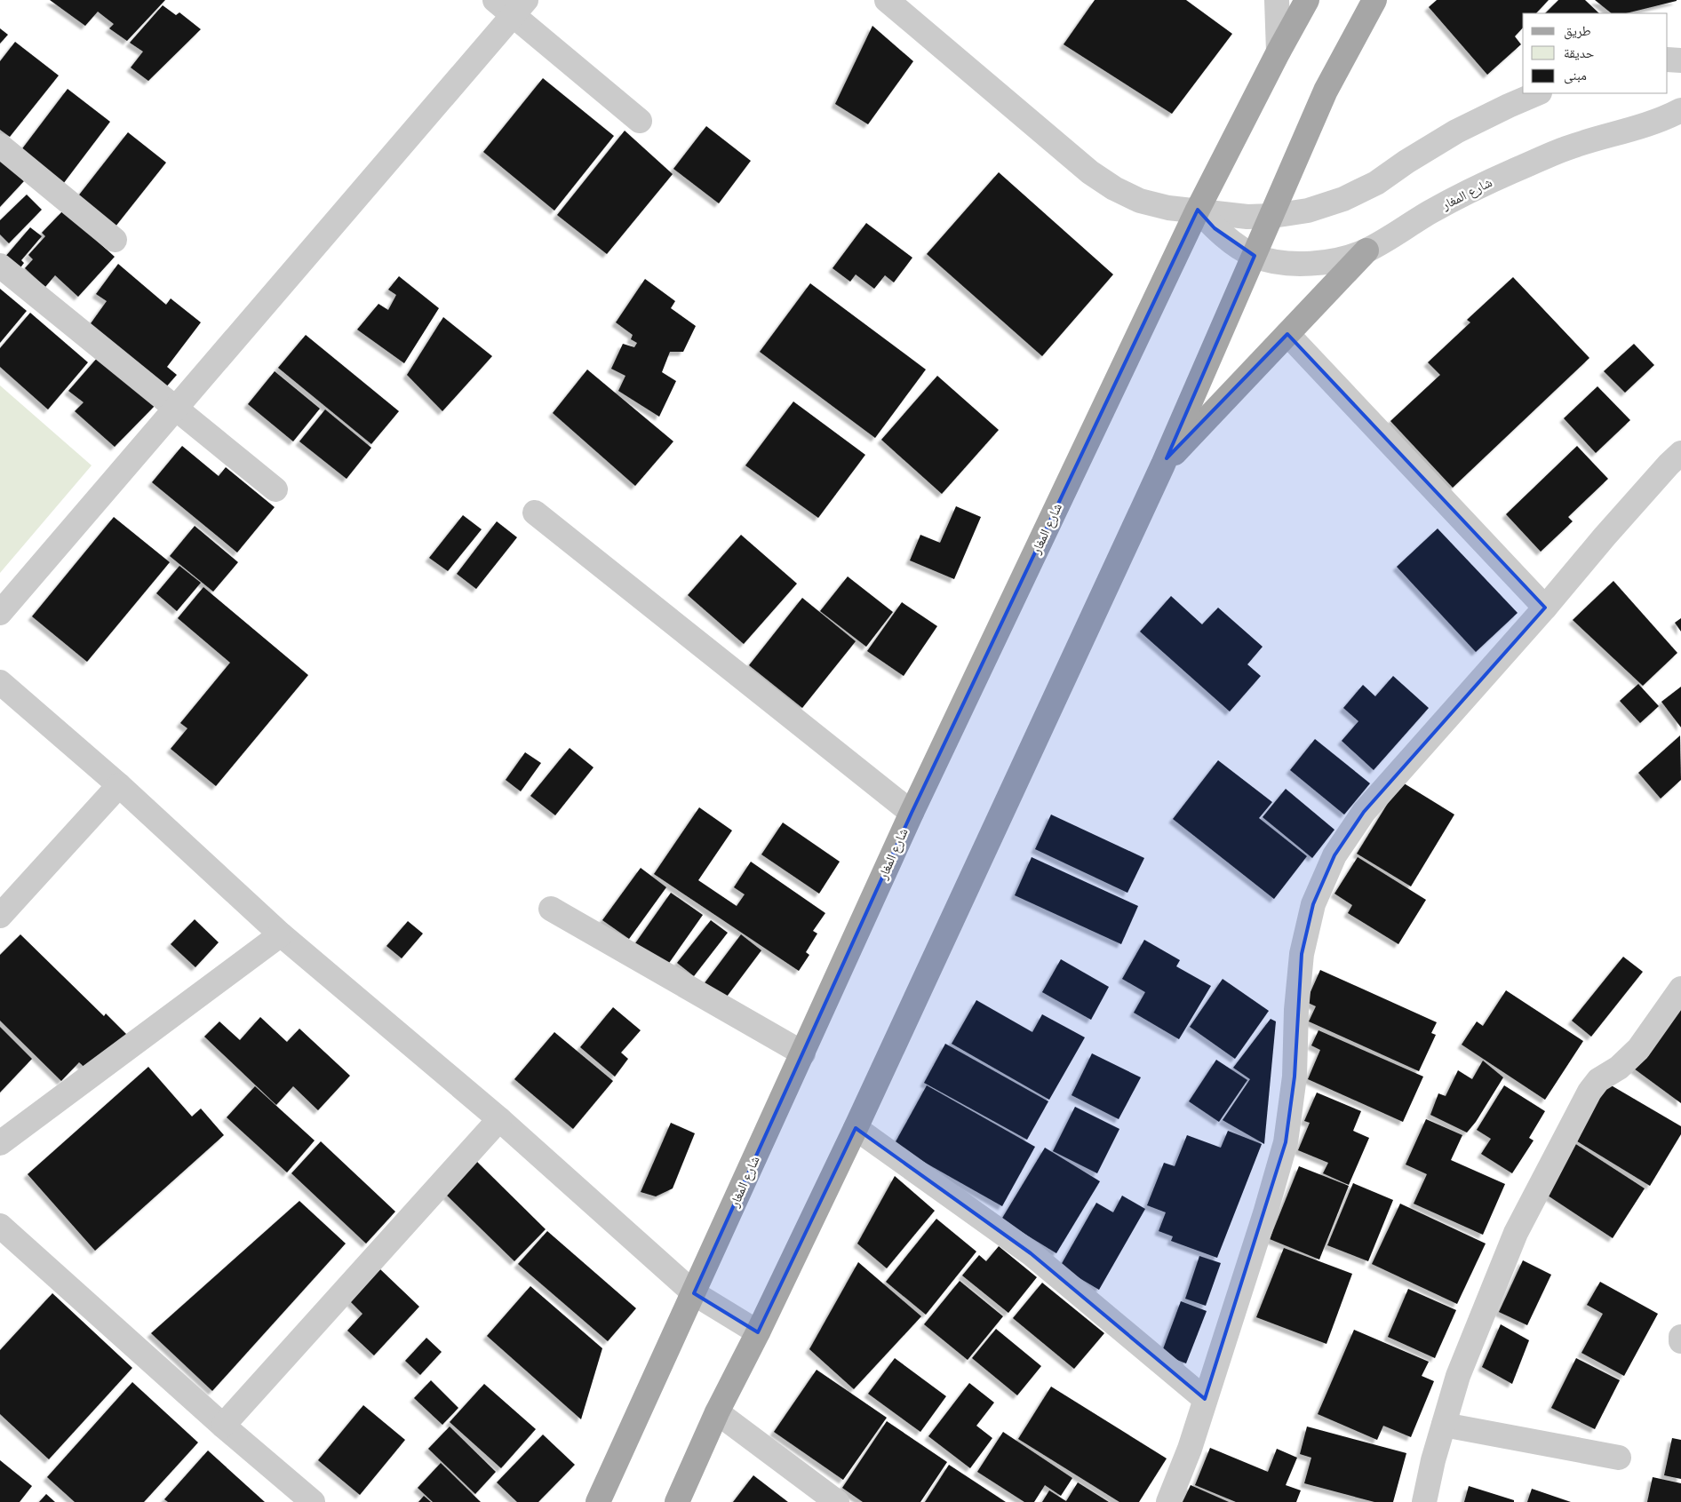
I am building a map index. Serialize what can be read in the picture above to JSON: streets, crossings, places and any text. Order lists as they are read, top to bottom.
{
  "streets": {
    "main road": ["شارع المغار"]
  },
  "legend": ["طريق", "حديقة", "مبنى"]
}
